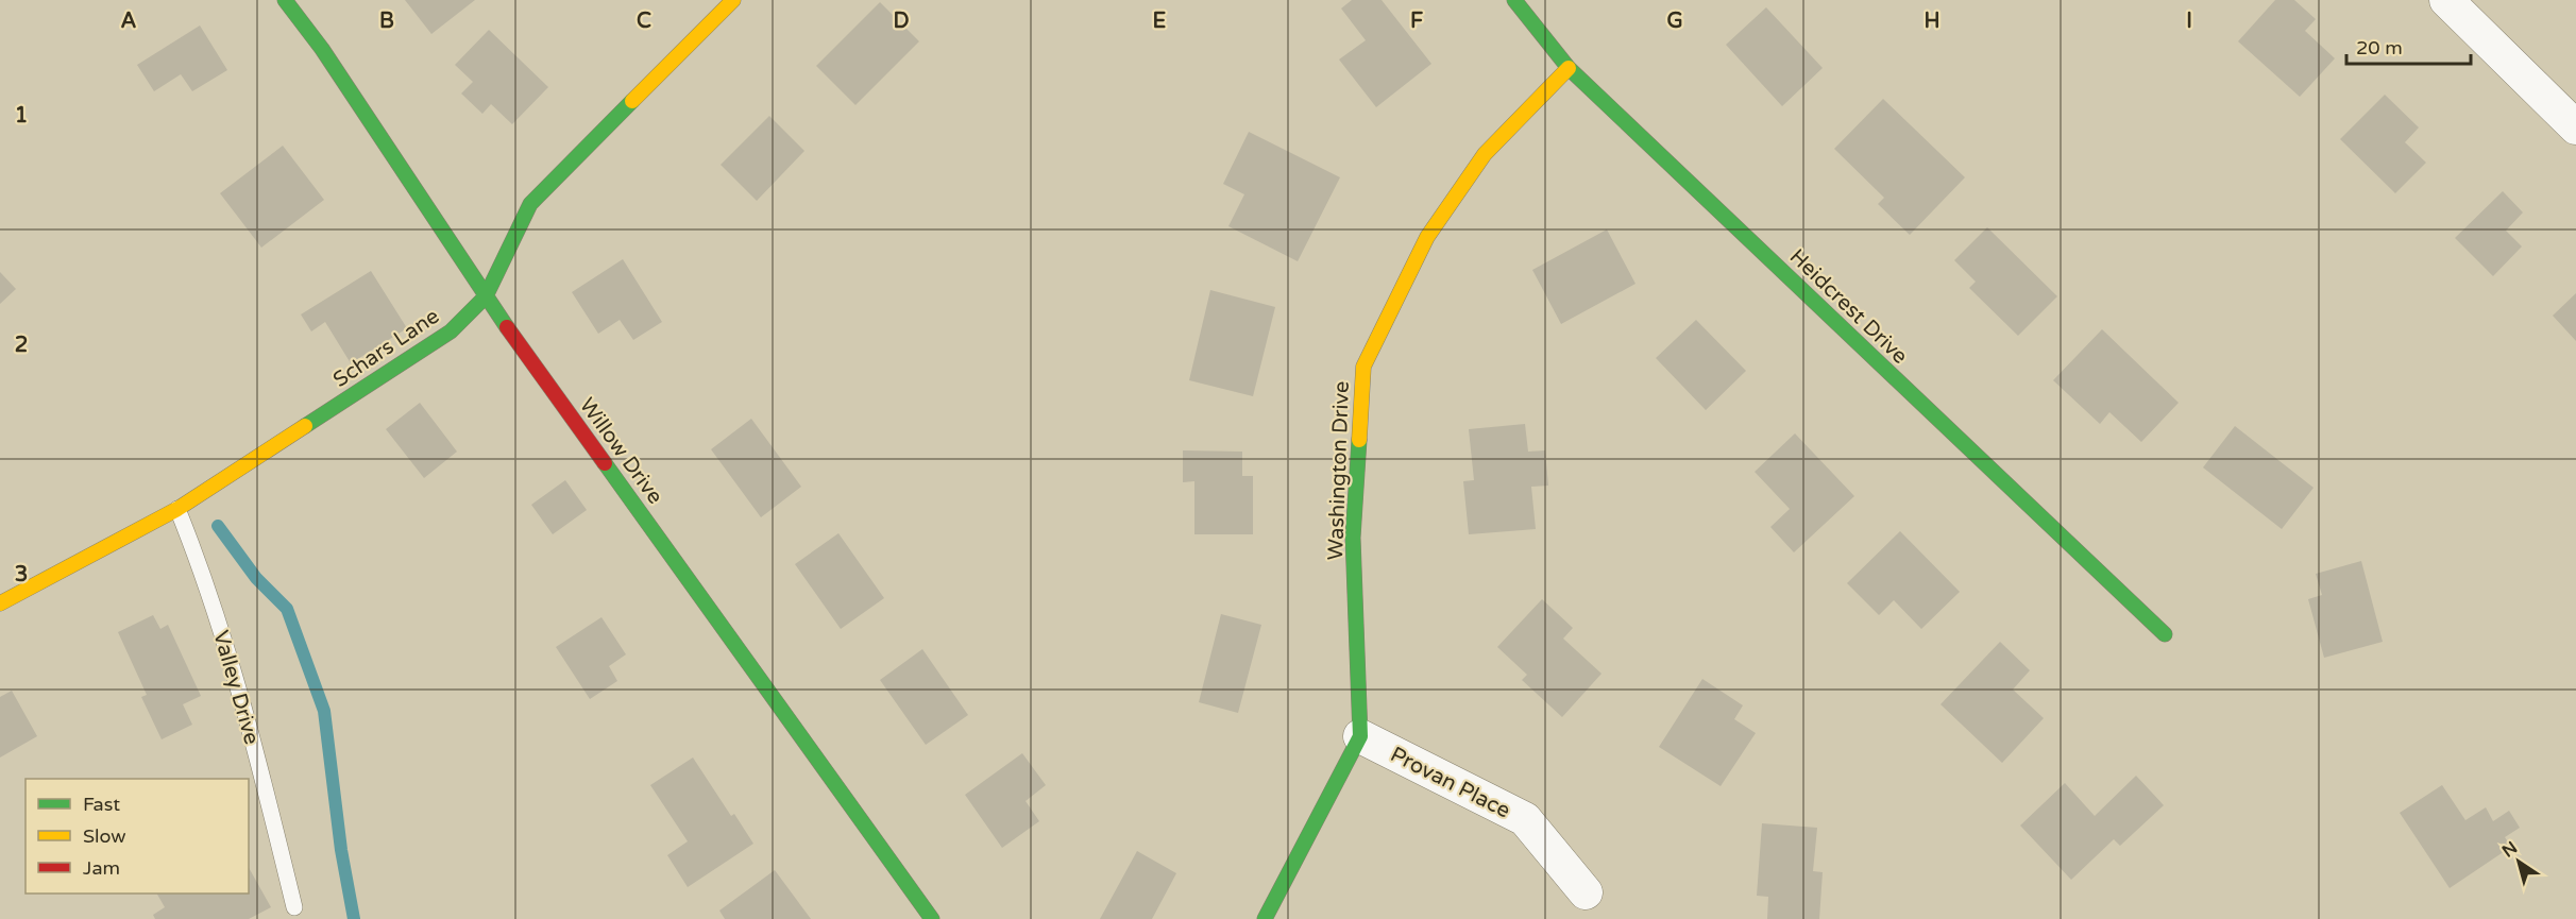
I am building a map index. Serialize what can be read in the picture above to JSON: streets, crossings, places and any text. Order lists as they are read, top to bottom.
{
  "streets": {
    "street": [
      "Heidcrest Drive",
      "Schars Lane",
      "Willow Drive",
      "Washington Drive",
      "Provan Place"
    ],
    "lane": ["Valley Drive"]
  },
  "crossings": [
    ["Heidcrest Drive", "Washington Drive"],
    ["Schars Lane", "Willow Drive"],
    ["Schars Lane", "Valley Drive"],
    ["Washington Drive", "Provan Place"]
  ],
  "legend": ["Fast", "Slow", "Jam"],
  "scale_bar": "20 m",
  "north": "top left",
  "grid": {
    "columns": [
      "A",
      "B",
      "C",
      "D",
      "E",
      "F",
      "G",
      "H",
      "I"
    ],
    "rows": ["1", "2", "3"]
  }
}
